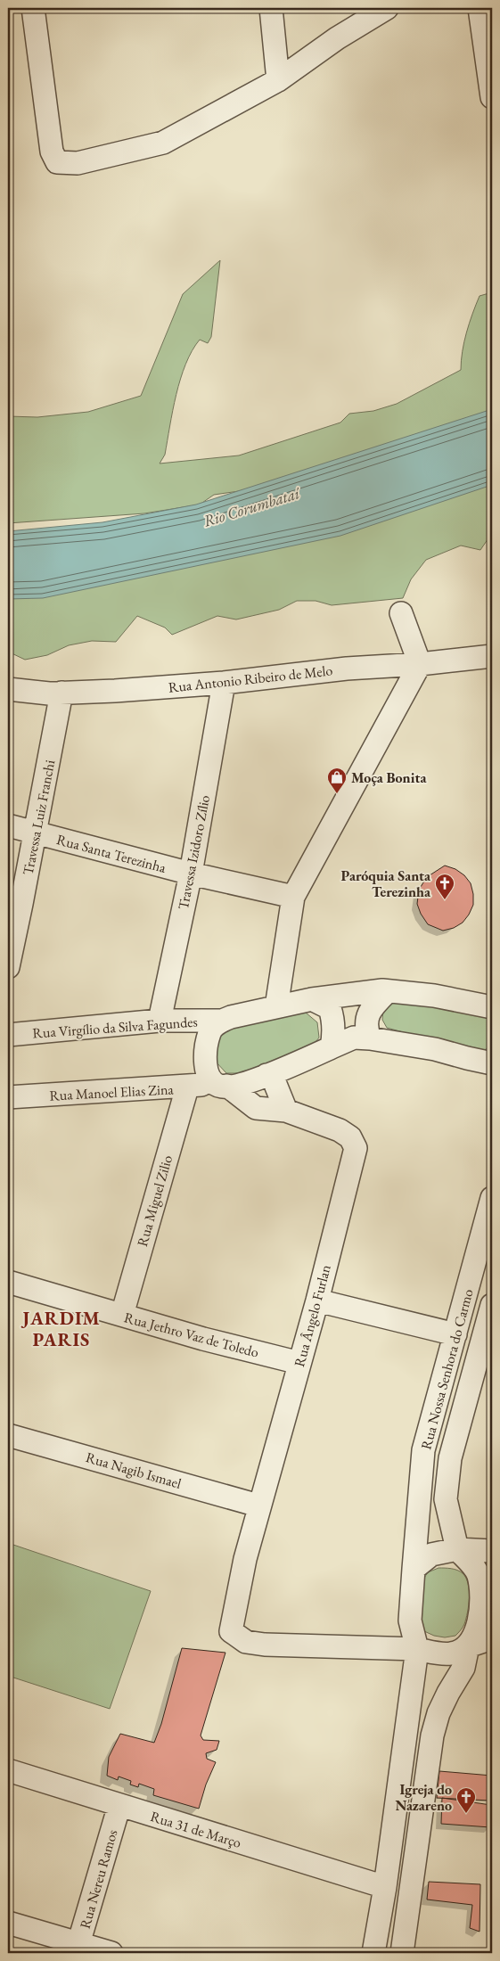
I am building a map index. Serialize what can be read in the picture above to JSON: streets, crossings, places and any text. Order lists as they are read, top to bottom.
{
  "streets": {
    "street": [
      "Rua Antonio Ribeiro de Melo",
      "Travessa Luiz Franchi",
      "Travessa Izidoro Zílio",
      "Rua Santa Terezinha",
      "Rua Virgílio da Silva Fagundes",
      "Rua Manoel Elias Zina",
      "Rua Miguel Zilio",
      "Rua Ângelo Furlan",
      "Rua Jethro Vaz de Toledo",
      "Rua Nossa Senhora do Carmo",
      "Rua Nagib Ismael",
      "Rua 31 de Março",
      "Rua Nereu Ramos"
    ]
  },
  "crossings": [
    ["Rua Antonio Ribeiro de Melo", "Travessa Luiz Franchi"],
    ["Rua Antonio Ribeiro de Melo", "Travessa Izidoro Zílio"],
    ["Travessa Luiz Franchi", "Rua Santa Terezinha"],
    ["Travessa Izidoro Zílio", "Rua Santa Terezinha"],
    ["Travessa Izidoro Zílio", "Rua Virgílio da Silva Fagundes"],
    ["Rua Manoel Elias Zina", "Rua Miguel Zilio"],
    ["Rua Miguel Zilio", "Rua Jethro Vaz de Toledo"],
    ["Rua Ângelo Furlan", "Rua Jethro Vaz de Toledo"],
    ["Rua Ângelo Furlan", "Rua Nossa Senhora do Carmo"],
    ["Rua Ângelo Furlan", "Rua Nagib Ismael"],
    ["Rua 31 de Março", "Rua Nereu Ramos"]
  ],
  "districts": ["JARDIM PARIS"],
  "water": ["Rio Corumbataí"],
  "places": {
    "shop": ["Moça Bonita"],
    "church": ["Paróquia Santa Terezinha", "Igreja do Nazareno"]
  }
}
